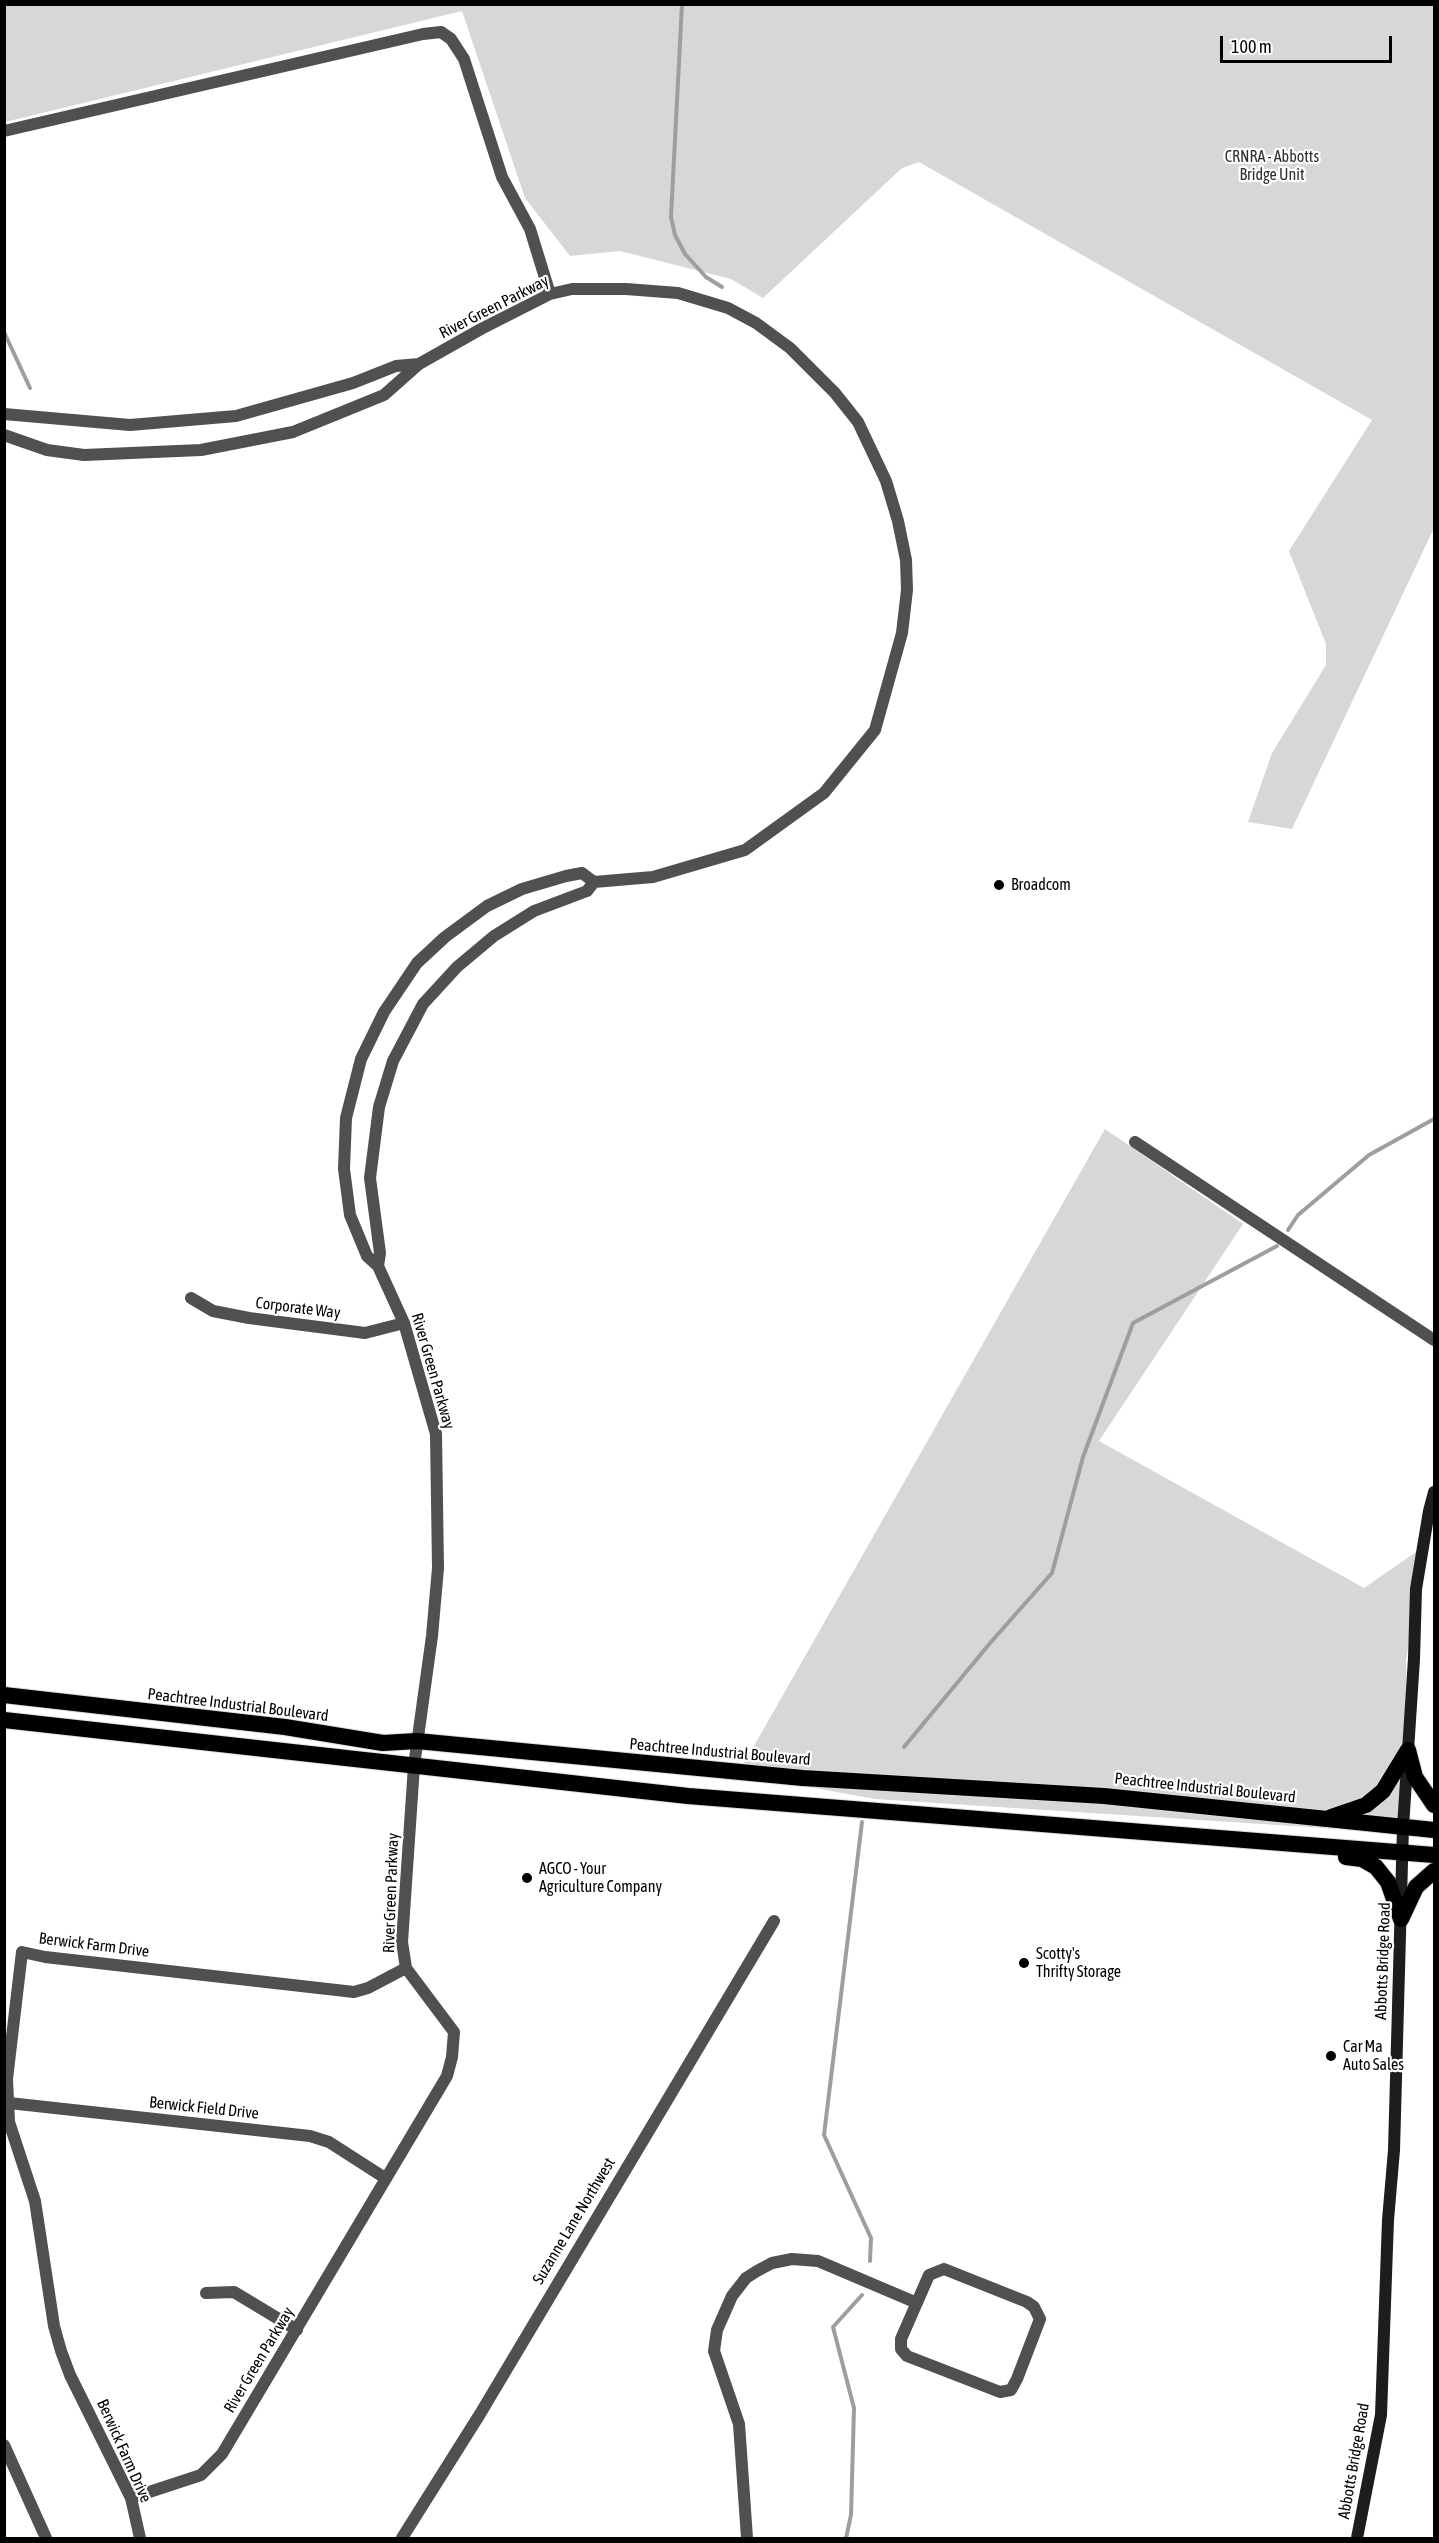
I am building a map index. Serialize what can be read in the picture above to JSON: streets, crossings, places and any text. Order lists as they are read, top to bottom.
{
  "streets": {
    "highway": ["Peachtree Industrial Boulevard"],
    "main road": ["Abbotts Bridge Road"],
    "street": [
      "River Green Parkway",
      "Corporate Way",
      "Berwick Farm Drive",
      "Berwick Field Drive",
      "Suzanne Lane Northwest"
    ]
  },
  "crossings": [
    ["River Green Parkway", "Corporate Way"],
    ["River Green Parkway", "Peachtree Industrial Boulevard"],
    ["River Green Parkway", "Berwick Farm Drive"],
    ["River Green Parkway", "Berwick Field Drive"],
    ["Peachtree Industrial Boulevard", "Abbotts Bridge Road"],
    ["Berwick Farm Drive", "Berwick Field Drive"]
  ],
  "parks": ["CRNRA - Abbotts Bridge Unit"],
  "places": [
    "Broadcom",
    "AGCO - Your Agriculture Company",
    "Scotty's Thrifty Storage",
    "Car Ma Auto Sales"
  ],
  "scale_bar": "100 m"
}
